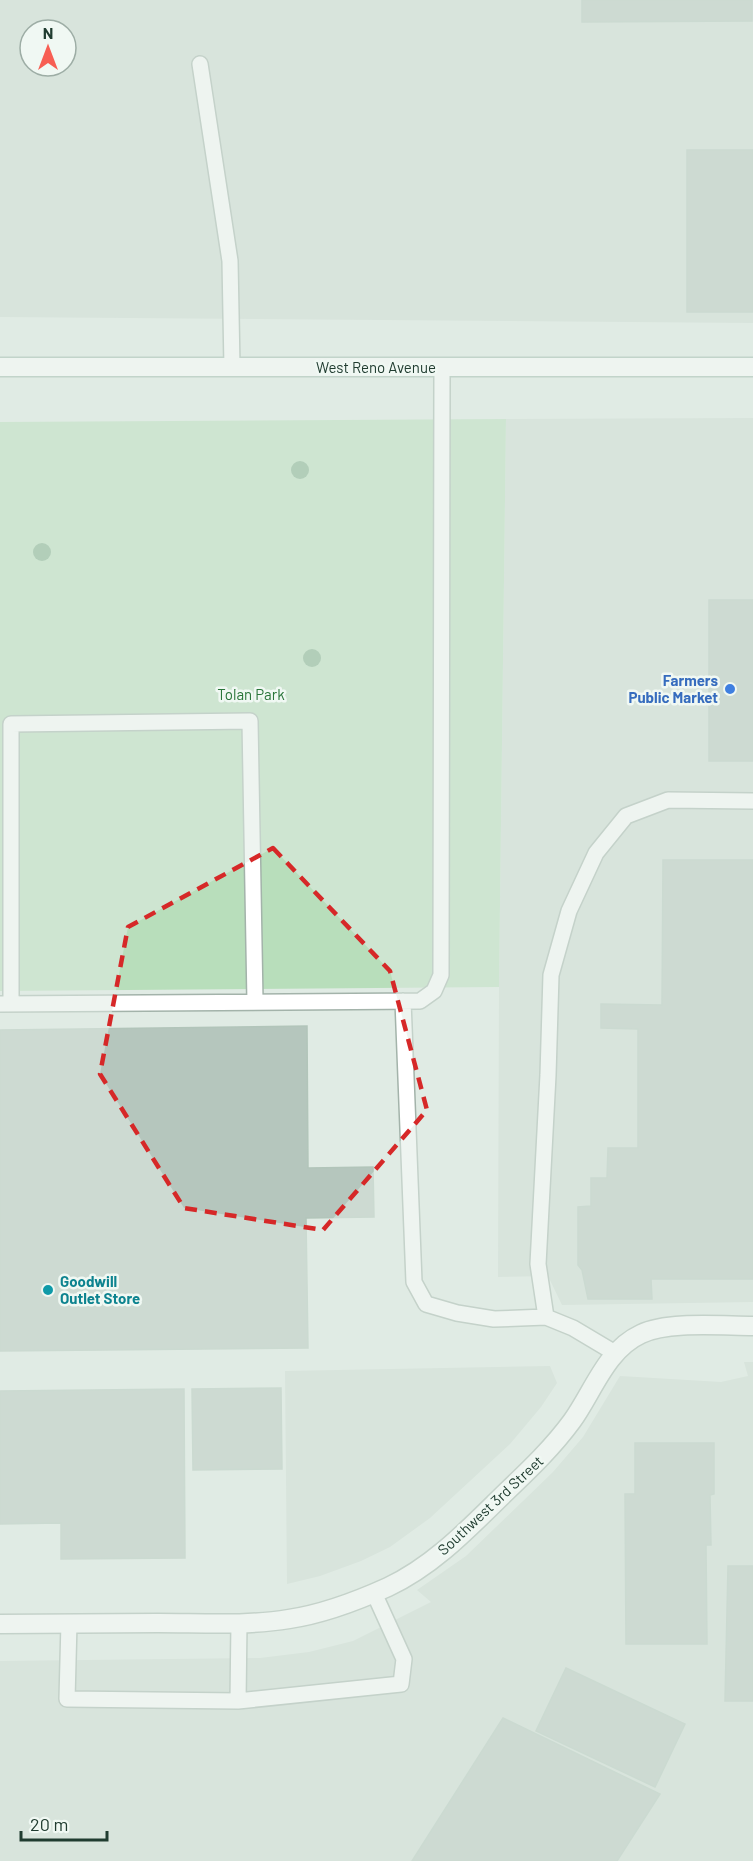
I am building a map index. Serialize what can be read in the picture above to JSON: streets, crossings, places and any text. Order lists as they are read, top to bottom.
{
  "streets": {
    "street": ["West Reno Avenue", "Southwest 3rd Street"]
  },
  "parks": ["Tolan Park"],
  "places": ["Farmers Public Market", "Goodwill Outlet Store"],
  "scale_bar": "20 m",
  "north": "top"
}
